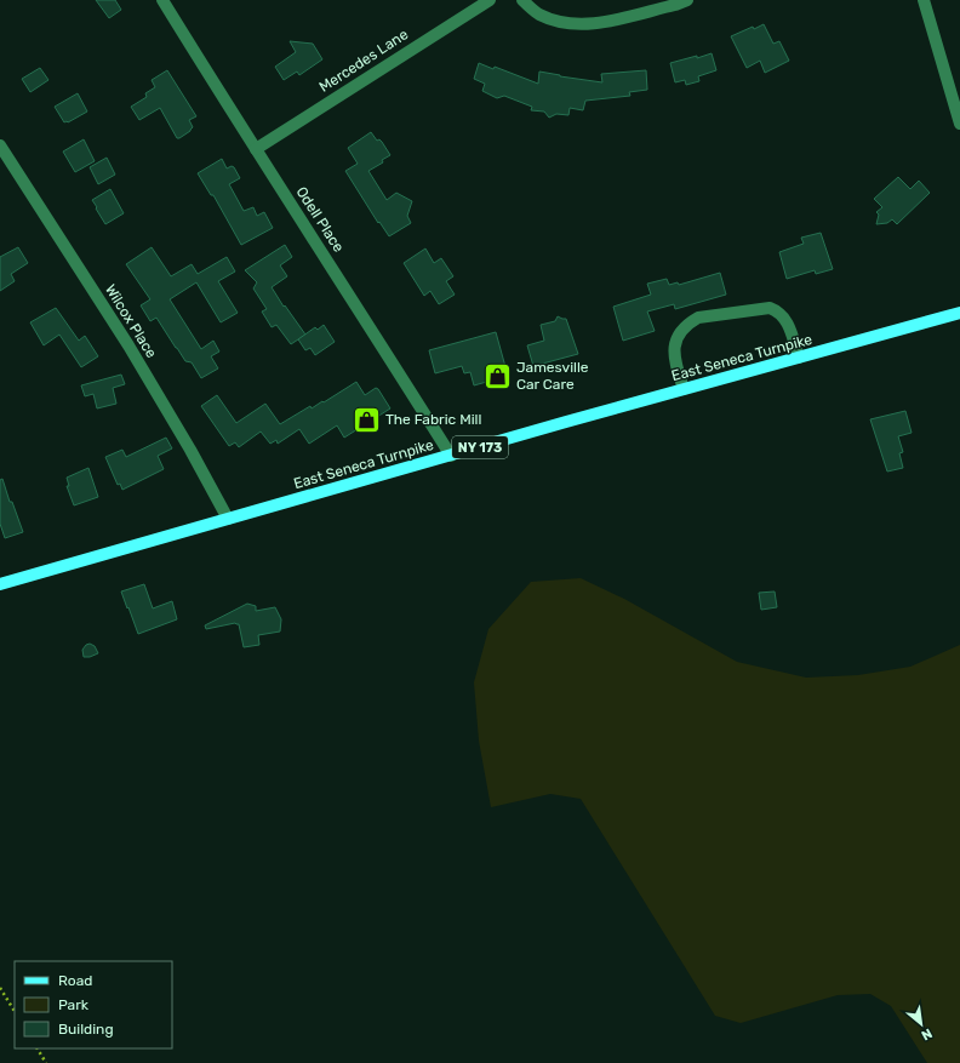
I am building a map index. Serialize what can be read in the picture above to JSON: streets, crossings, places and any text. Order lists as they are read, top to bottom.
{
  "streets": {
    "main road": ["East Seneca Turnpike", "NY 173"],
    "street": ["Mercedes Lane", "Odell Place", "Wilcox Place"]
  },
  "crossings": [
    ["Mercedes Lane", "Odell Place"],
    ["Odell Place", "East Seneca Turnpike"],
    ["Wilcox Place", "East Seneca Turnpike"]
  ],
  "places": {
    "shop": ["Jamesville Car Care", "The Fabric Mill"]
  },
  "legend": ["Road", "Park", "Building"],
  "north": "bottom right"
}
